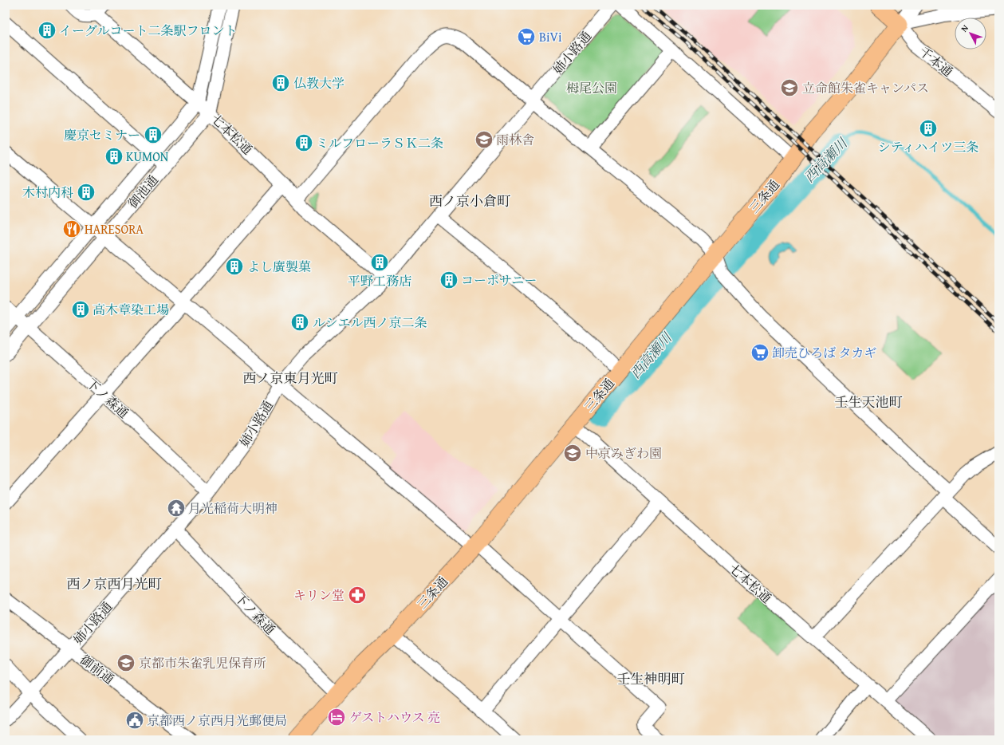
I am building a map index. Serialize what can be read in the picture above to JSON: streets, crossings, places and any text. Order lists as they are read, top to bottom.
{
  "streets": {
    "main road": ["千本通", "三条通"],
    "street": [
      "姉小路通",
      "七本松通",
      "御池通",
      "下ノ森通",
      "御前通"
    ]
  },
  "crossings": [
    ["姉小路通", "七本松通"],
    ["姉小路通", "下ノ森通"],
    ["姉小路通", "御前通"],
    ["千本通", "三条通"],
    ["七本松通", "御池通"],
    ["七本松通", "三条通"],
    ["御池通", "下ノ森通"],
    ["三条通", "下ノ森通"]
  ],
  "districts": [
    "西ノ京小倉町",
    "西ノ京東月光町",
    "壬生天池町",
    "西ノ京西月光町",
    "壬生神明町"
  ],
  "water": ["西高瀬川"],
  "parks": ["栂尾公園"],
  "places": {
    "building": [
      "イーグルコート二条駅フロント",
      "仏教大学",
      "シティハイツ三条",
      "慶京セミナー",
      "ミルフローラＳＫ二条",
      "KUMON",
      "木村内科",
      "平野工務店",
      "よし廣製菓",
      "コーポサニー",
      "高木章染工場",
      "ルシエル西ノ京二条"
    ],
    "supermarket": ["BiVi", "卸売ひろば タカギ"],
    "school or university": [
      "立命館朱雀キャンパス",
      "雨林舎",
      "中京みぎわ園",
      "京都市朱雀乳児保育所"
    ],
    "restaurant": ["HARESORA"],
    "temple": ["月光稲荷大明神"],
    "pharmacy": ["キリン堂"],
    "hotel": ["ゲストハウス 亮"],
    "public building": ["京都西ノ京西月光郵便局"]
  },
  "north": "top left"
}
